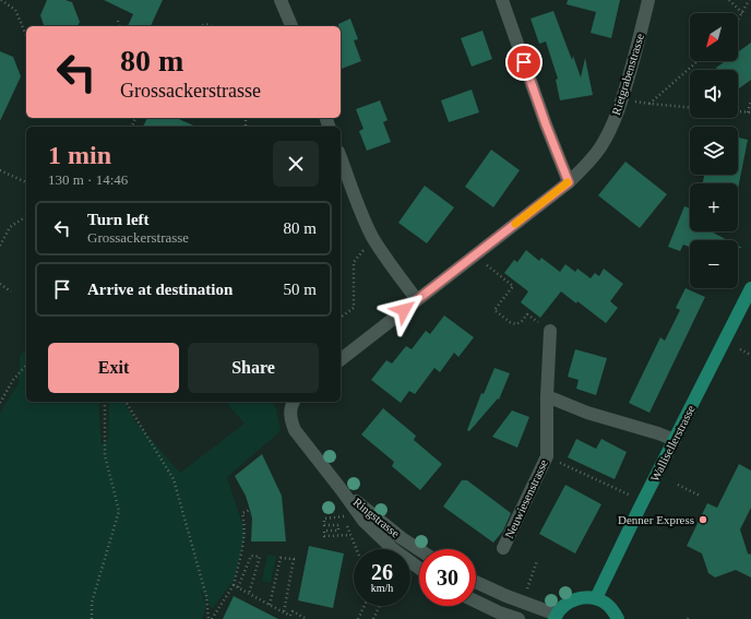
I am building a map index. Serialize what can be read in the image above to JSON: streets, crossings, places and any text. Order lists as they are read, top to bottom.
{
  "streets": {
    "main road": ["Wallisellerstrasse"],
    "street": ["Rietgrabenstrasse", "Neuwiesenstrasse", "Ringstrasse"]
  },
  "places": ["Denner Express"],
  "north": "bottom left",
  "page": {
    "map_buttons": ["+", "−"],
    "turn": ["80 m", "Grossackerstrasse"],
    "heading": ["1 min", "130 m · 14:46"],
    "list": [
      {
        "name": "Turn left",
        "note": "Grossackerstrasse",
        "value": "80 m"
      },
      {
        "name": "Arrive at destination",
        "value": "50 m"
      }
    ],
    "buttons": ["Exit", "Share"],
    "speed": "26 km/h",
    "limit": "30"
  }
}
